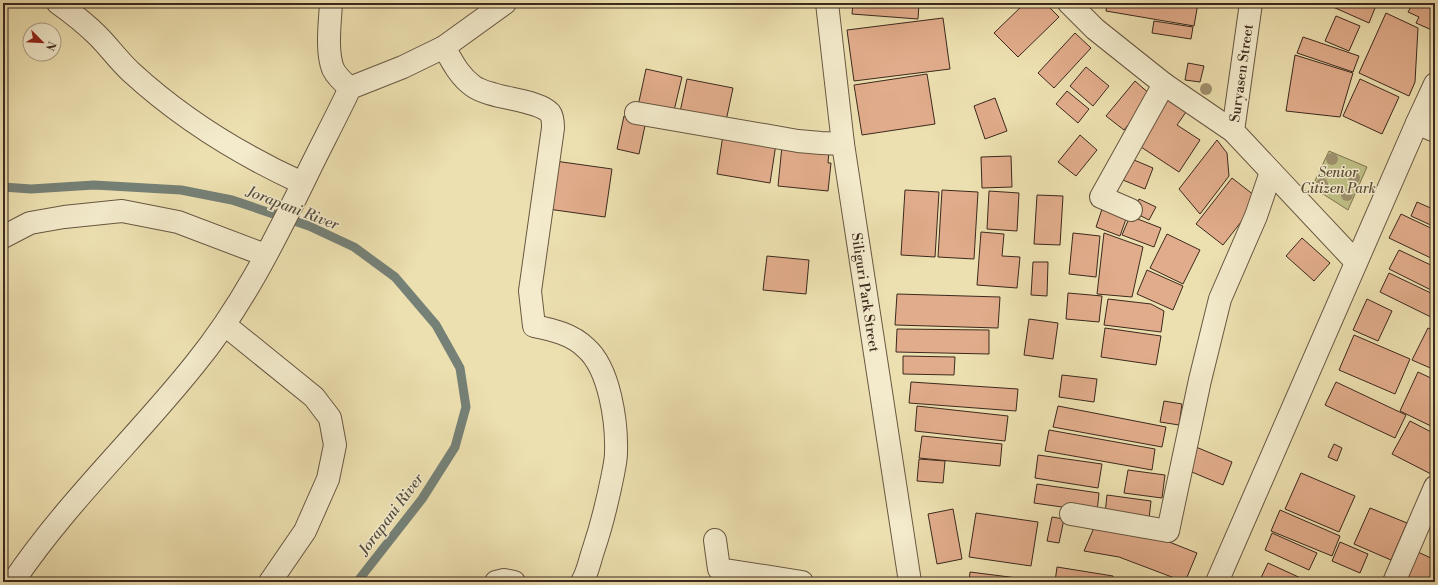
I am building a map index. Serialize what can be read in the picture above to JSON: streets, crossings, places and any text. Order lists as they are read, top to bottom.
{
  "streets": {
    "street": ["Suryasen Street", "Siliguri Park Street"]
  },
  "water": ["Jorapani River"],
  "parks": ["Senior Citizen Park"],
  "north": "bottom right"
}
